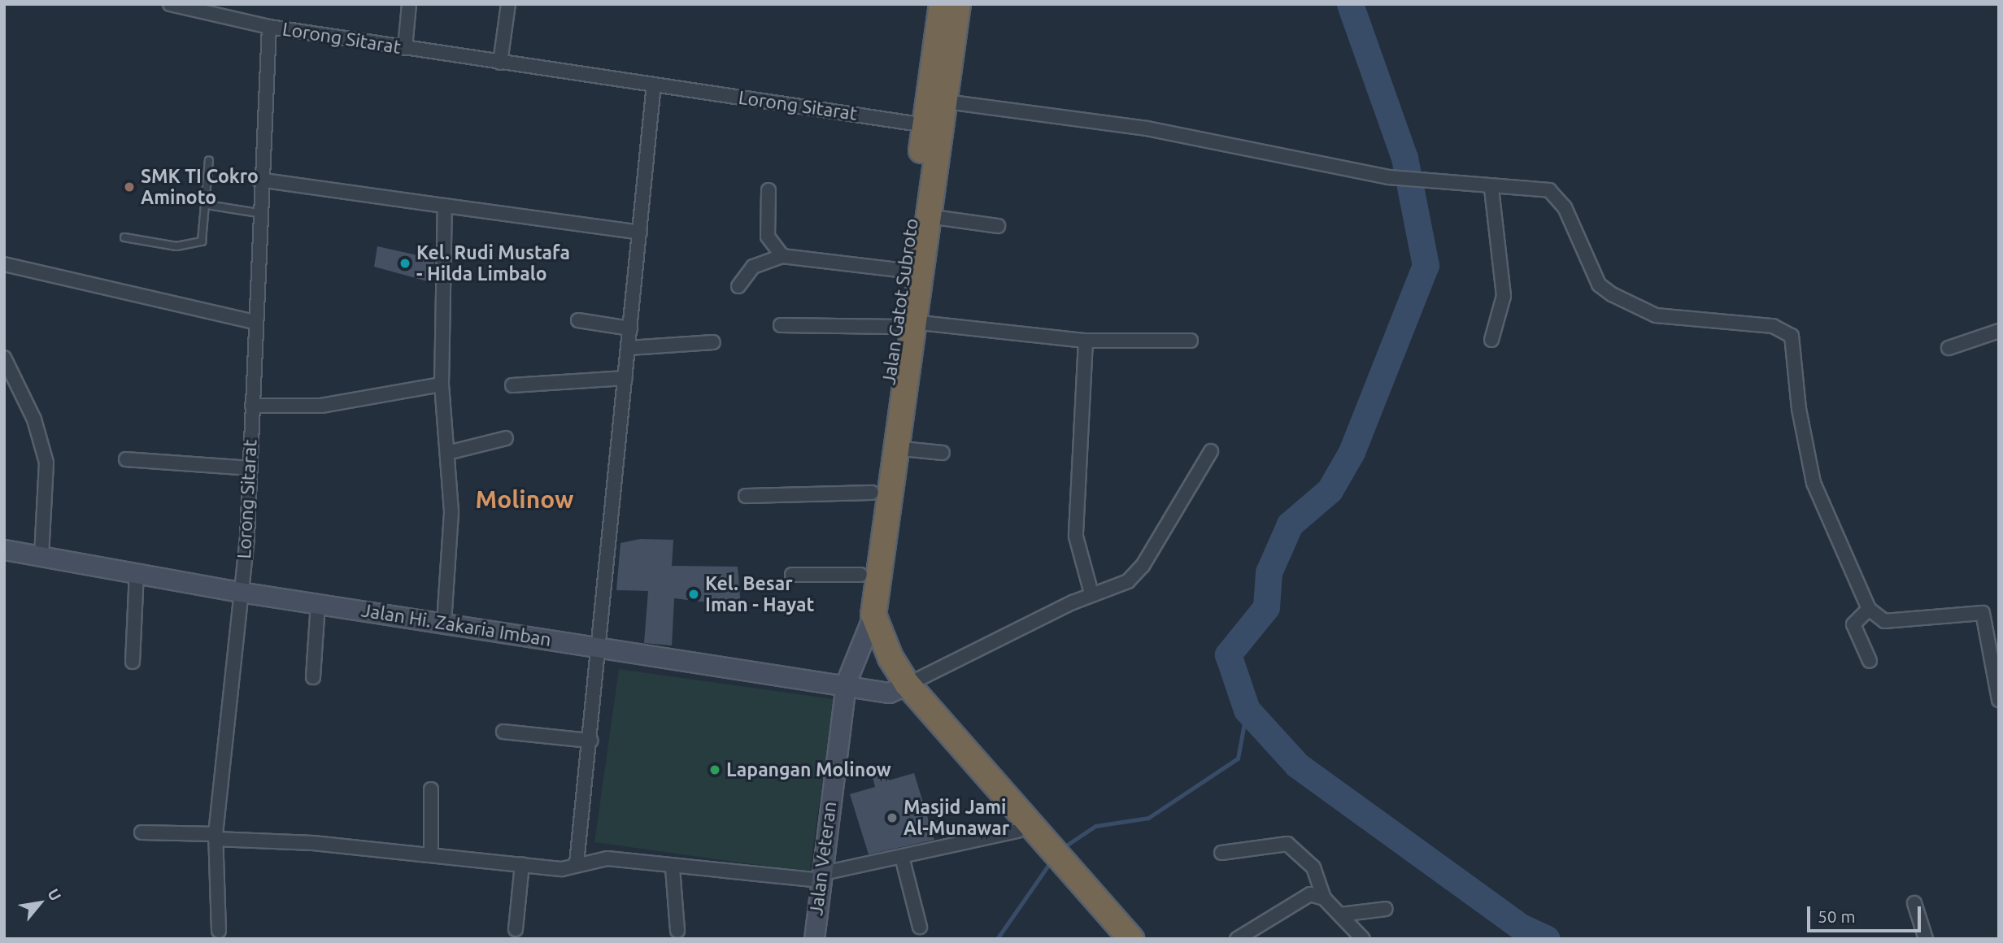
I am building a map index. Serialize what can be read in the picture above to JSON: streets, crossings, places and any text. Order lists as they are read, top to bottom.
{
  "streets": {
    "highway": ["Jalan Gatot Subroto"],
    "main road": ["Jalan Hi. Zakaria Imban", "Jalan Veteran"],
    "street": ["Lorong Sitarat"]
  },
  "crossings": [
    ["Lorong Sitarat", "Jalan Gatot Subroto"],
    ["Lorong Sitarat", "Jalan Hi. Zakaria Imban"],
    ["Jalan Gatot Subroto", "Jalan Veteran"],
    ["Jalan Hi. Zakaria Imban", "Jalan Veteran"]
  ],
  "districts": ["Molinow"],
  "places": [
    "SMK TI Cokro Aminoto",
    "Kel. Rudi Mustafa - Hilda Limbalo",
    "Kel. Besar Iman - Hayat",
    "Lapangan Molinow",
    "Masjid Jami Al-Munawar"
  ],
  "scale_bar": "50 m",
  "north": "top right"
}
